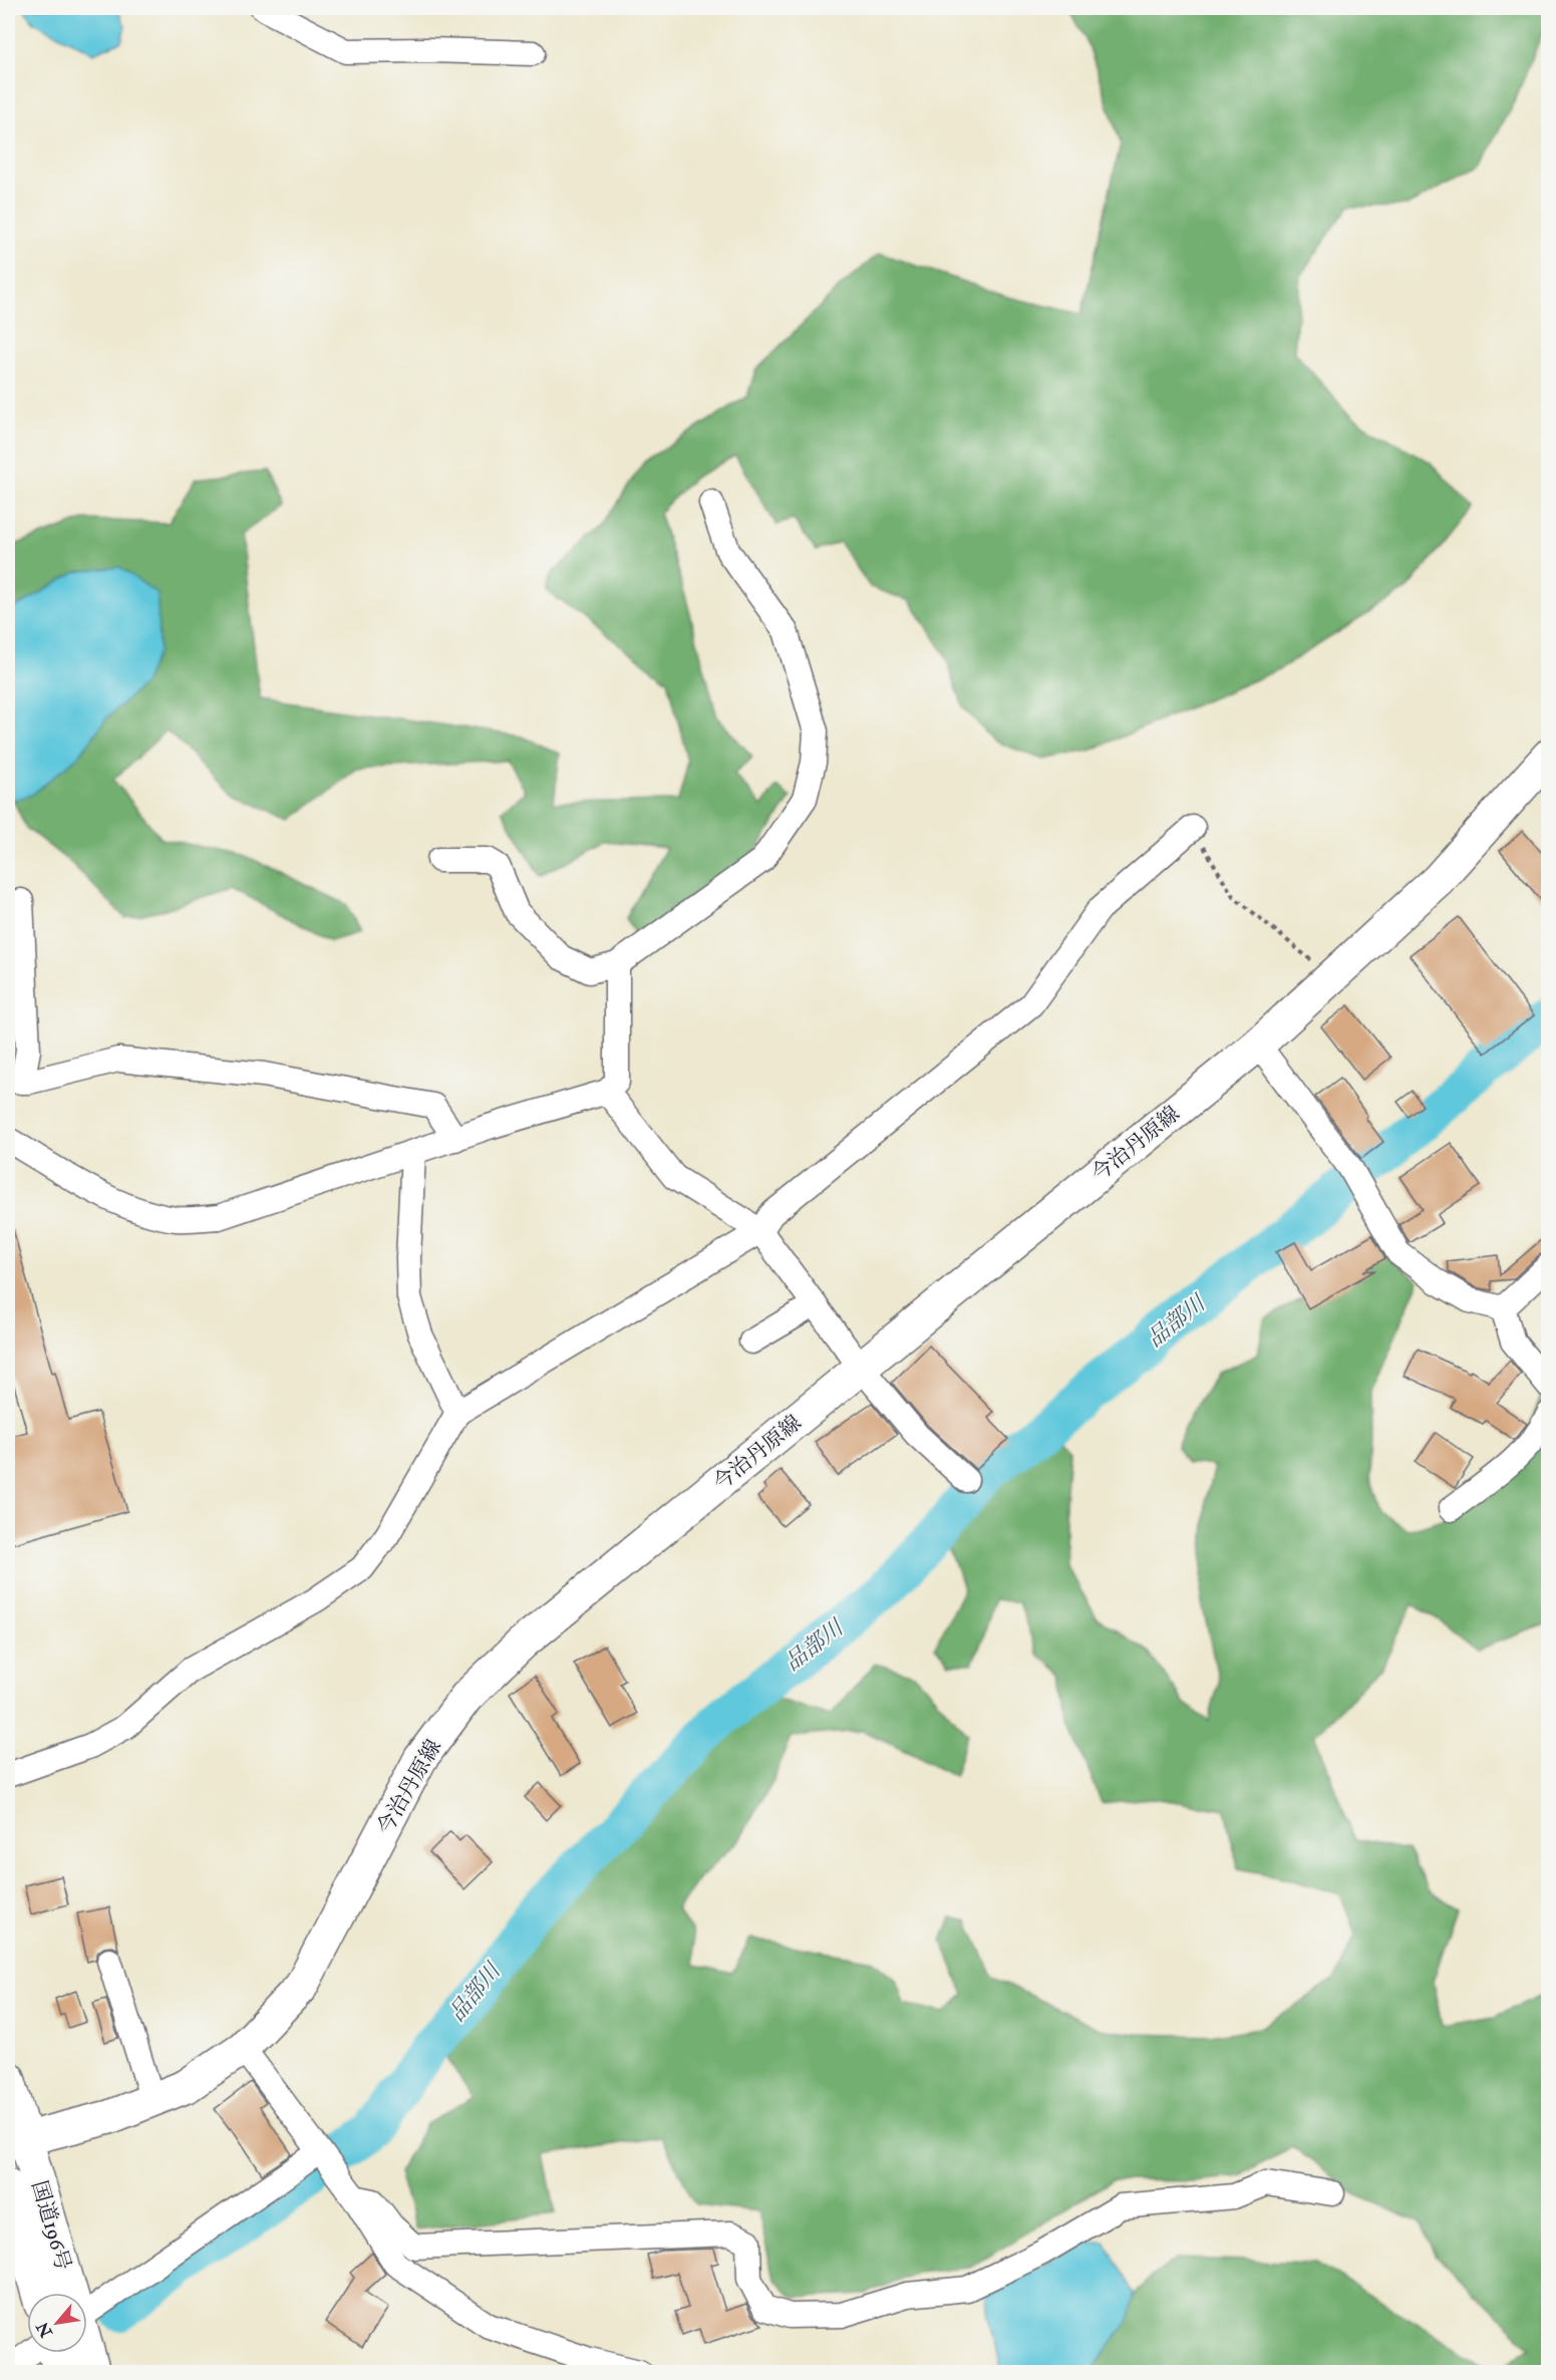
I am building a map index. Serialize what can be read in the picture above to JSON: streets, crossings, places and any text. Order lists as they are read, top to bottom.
{
  "streets": {
    "main road": ["今治丹原線", "国道196号"]
  },
  "crossings": [
    ["今治丹原線", "国道196号"]
  ],
  "water": ["品部川"],
  "north": "bottom left"
}
